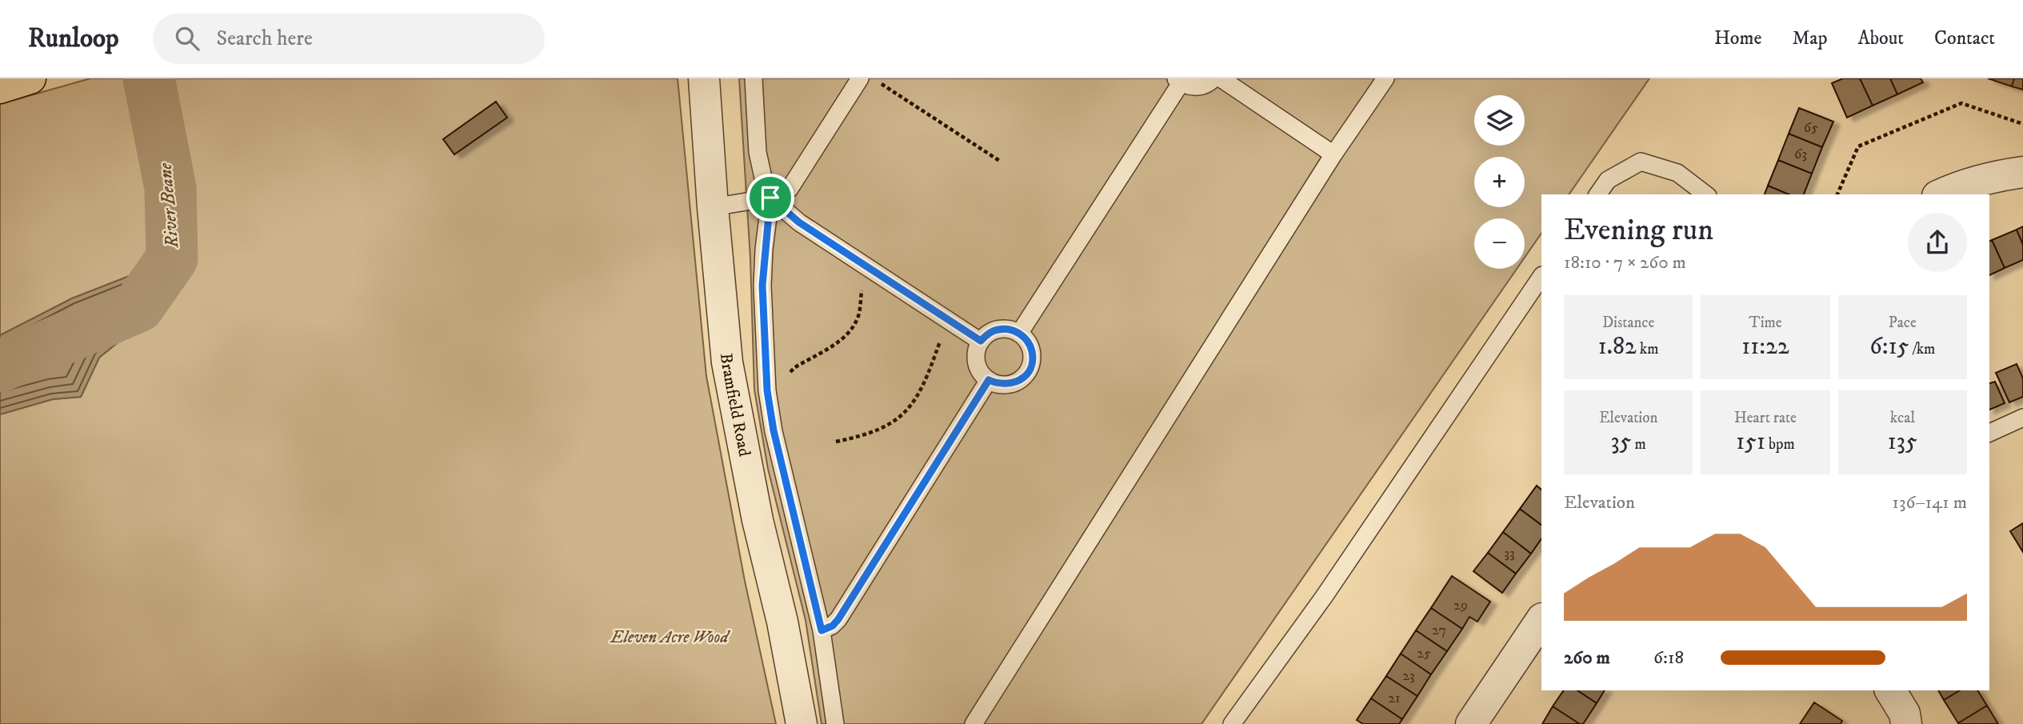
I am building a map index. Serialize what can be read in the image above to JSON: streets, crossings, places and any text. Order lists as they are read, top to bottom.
{
  "streets": {
    "street": ["Bramfield Road"]
  },
  "water": ["River Beane"],
  "parks": ["Eleven Acre Wood"],
  "house_numbers": [
    "65",
    "63",
    "33",
    "29",
    "27",
    "25",
    "23",
    "21"
  ],
  "page": {
    "header": "Runloop",
    "search": "Search here",
    "nav": [
      "Home",
      "Map",
      "About",
      "Contact"
    ],
    "map_buttons": ["+", "−"],
    "heading": ["Evening run", "18:10 · 7 × 260 m"],
    "stats": [
      ["Distance", "1.82 km"],
      ["Time", "11:22"],
      ["Pace", "6:15 /km"],
      ["Elevation", "35 m"],
      ["Heart rate", "151 bpm"],
      ["kcal", "135"]
    ],
    "chart": ["Elevation", "136–141 m"],
    "list": [
      {
        "name": "260 m",
        "note": "6:18"
      }
    ]
  }
}
